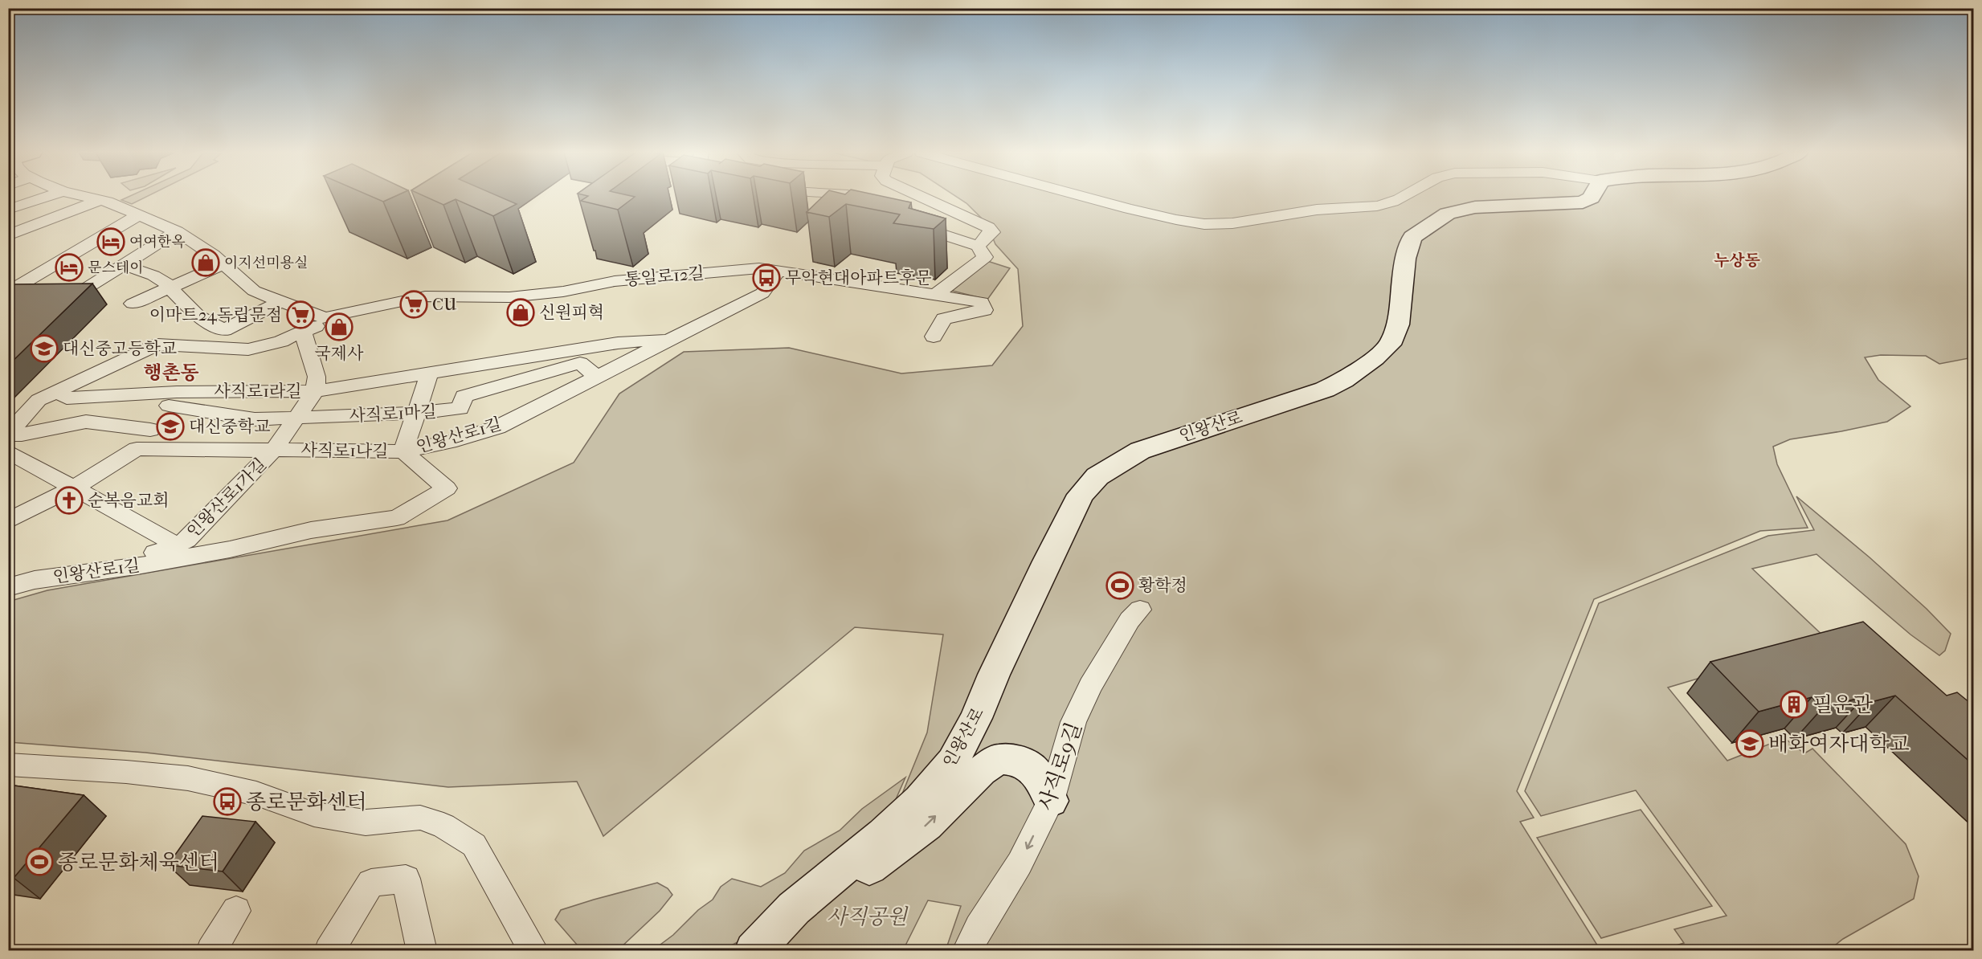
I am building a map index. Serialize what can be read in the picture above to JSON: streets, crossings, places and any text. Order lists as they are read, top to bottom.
{
  "streets": {
    "street": [
      "통일로12길",
      "사직로1라길",
      "사직로1마길",
      "인왕산로",
      "인왕산로1길",
      "사직로1나길",
      "인왕산로1가길",
      "사직로9길"
    ]
  },
  "crossings": [
    ["통일로12길", "인왕산로1길"],
    ["사직로1라길", "사직로1마길"],
    ["사직로1라길", "인왕산로1길"],
    ["사직로1라길", "사직로1나길"],
    ["사직로1마길", "인왕산로1길"],
    ["사직로1마길", "사직로1나길"],
    ["인왕산로1길", "사직로1나길"],
    ["인왕산로1길", "인왕산로1가길"],
    ["사직로1나길", "인왕산로1가길"]
  ],
  "one_way": ["사직로9길"],
  "districts": ["누상동", "행촌동"],
  "parks": ["사직공원"],
  "places": {
    "hotel": ["여여한옥", "문스테이"],
    "shop": ["이지선미용실", "신원피혁", "국제사"],
    "bus stop": ["무악현대아파트후문", "종로문화센터"],
    "supermarket": ["CU", "이마트24독립문점"],
    "school or university": ["대신중고등학교", "대신중학교", "배화여자대학교"],
    "church": ["순복음교회"],
    "sports": ["황학정", "종로문화체육센터"],
    "building": ["필운관"]
  }
}
